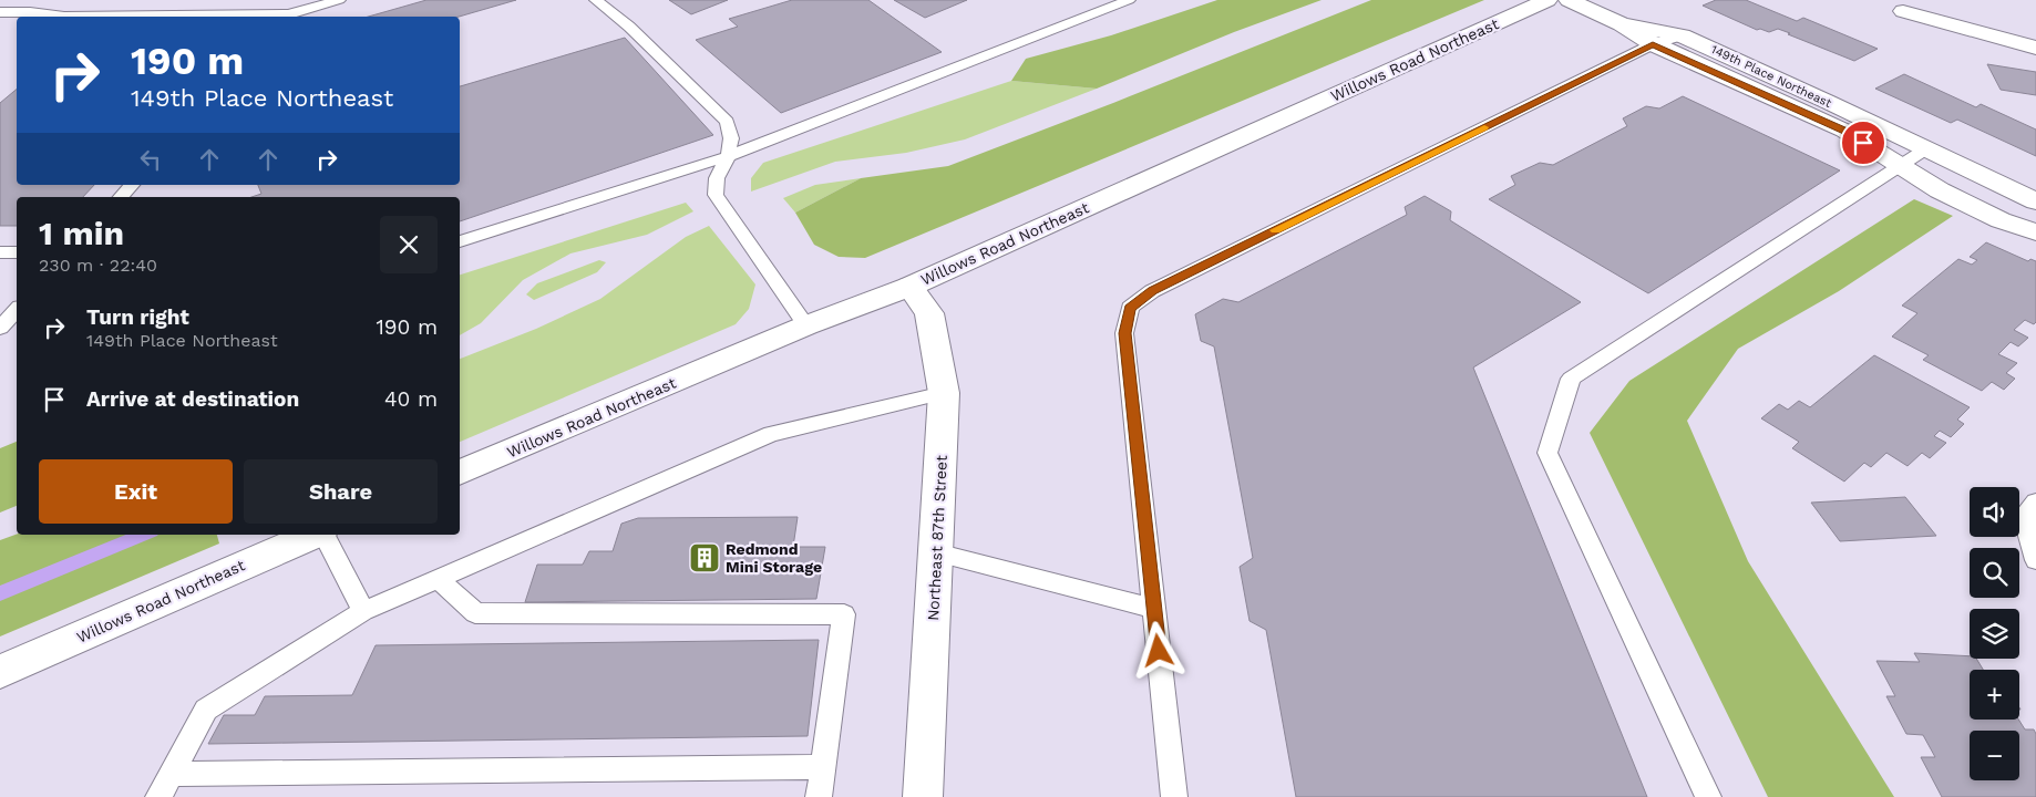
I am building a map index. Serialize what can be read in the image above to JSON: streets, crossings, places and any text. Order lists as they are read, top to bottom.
{
  "streets": {
    "street": ["Willows Road Northeast", "149th Place Northeast", "Northeast 87th Street"]
  },
  "crossings": [
    ["Willows Road Northeast", "Northeast 87th Street"]
  ],
  "places": {
    "building": ["Redmond Mini Storage"]
  },
  "page": {
    "turn": ["190 m", "149th Place Northeast"],
    "heading": ["1 min", "230 m · 22:40"],
    "list": [
      {
        "name": "Turn right",
        "note": "149th Place Northeast",
        "value": "190 m"
      },
      {
        "name": "Arrive at destination",
        "value": "40 m"
      }
    ],
    "buttons": ["Exit", "Share"],
    "map_buttons": ["+", "−"]
  }
}
